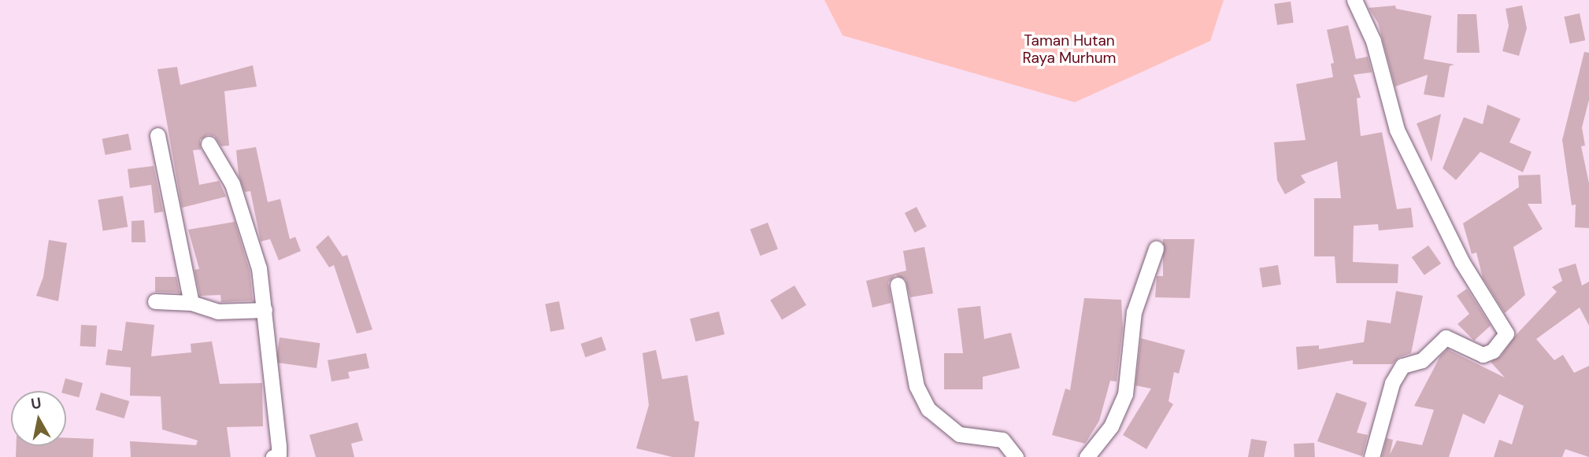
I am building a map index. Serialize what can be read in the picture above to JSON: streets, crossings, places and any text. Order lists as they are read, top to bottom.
{
  "parks": ["Taman Hutan Raya Murhum"],
  "north": "top"
}
